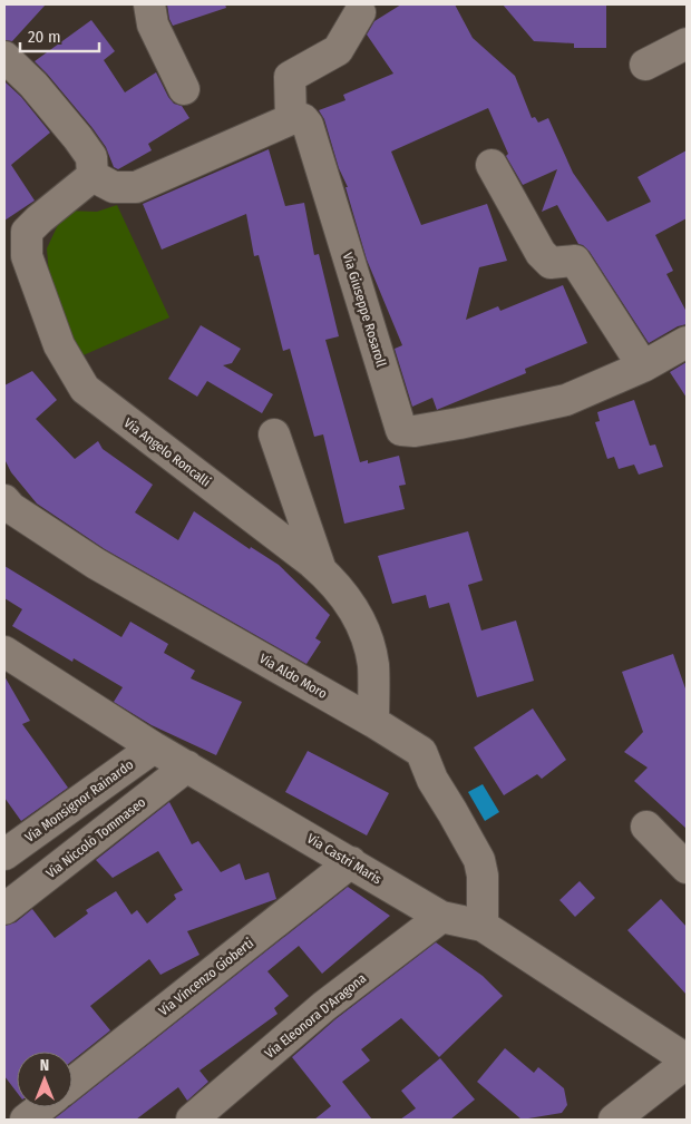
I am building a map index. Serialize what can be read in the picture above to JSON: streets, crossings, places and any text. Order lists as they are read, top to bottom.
{
  "streets": {
    "street": [
      "Via Giuseppe Rosaroll",
      "Via Angelo Roncalli",
      "Via Aldo Moro",
      "Via Monsignor Rainardo",
      "Via Niccolò Tommaseo",
      "Via Castri Maris",
      "Via Vincenzo Gioberti",
      "Via Eleonora D'Aragona"
    ]
  },
  "crossings": [
    ["Via Angelo Roncalli", "Via Aldo Moro"],
    ["Via Aldo Moro", "Via Castri Maris"],
    ["Via Monsignor Rainardo", "Via Castri Maris"],
    ["Via Niccolò Tommaseo", "Via Castri Maris"],
    ["Via Castri Maris", "Via Vincenzo Gioberti"],
    ["Via Castri Maris", "Via Eleonora D'Aragona"]
  ],
  "scale_bar": "20 m",
  "north": "top"
}
